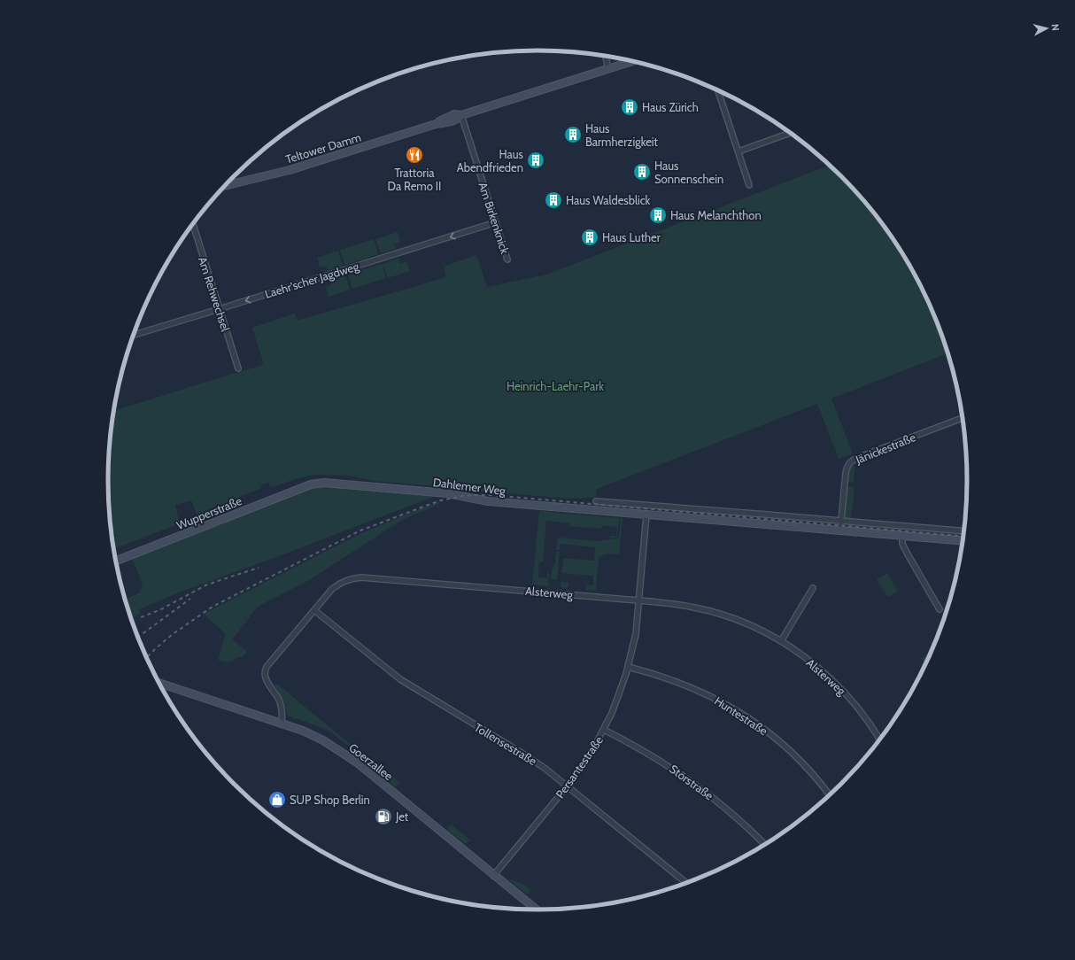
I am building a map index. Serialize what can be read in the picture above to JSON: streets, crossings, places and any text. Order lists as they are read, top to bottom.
{
  "streets": {
    "main road": [
      "Teltower Damm",
      "Dahlemer Weg",
      "Wupperstraße",
      "Goerzallee"
    ],
    "street": [
      "Am Birkenknick",
      "Laehr'scher Jagdweg",
      "Am Rehwechsel",
      "Jänickestraße",
      "Alsterweg",
      "Huntestraße",
      "Tollensestraße",
      "Persantestraße",
      "Störstraße"
    ]
  },
  "crossings": [
    ["Teltower Damm", "Am Birkenknick"],
    ["Am Birkenknick", "Laehr'scher Jagdweg"],
    ["Laehr'scher Jagdweg", "Am Rehwechsel"],
    ["Jänickestraße", "Dahlemer Weg"],
    ["Dahlemer Weg", "Wupperstraße"],
    ["Dahlemer Weg", "Persantestraße"],
    ["Alsterweg", "Tollensestraße"],
    ["Alsterweg", "Goerzallee"],
    ["Alsterweg", "Persantestraße"],
    ["Huntestraße", "Persantestraße"],
    ["Tollensestraße", "Persantestraße"],
    ["Goerzallee", "Persantestraße"],
    ["Persantestraße", "Störstraße"]
  ],
  "one_way": ["Laehr'scher Jagdweg"],
  "parks": ["Heinrich-Laehr-Park"],
  "places": {
    "building": [
      "Haus Zürich",
      "Haus Barmherzigkeit",
      "Haus Abendfrieden",
      "Haus Sonnenschein",
      "Haus Waldesblick",
      "Haus Melanchthon",
      "Haus Luther"
    ],
    "restaurant": ["Trattoria Da Remo II"],
    "shop": ["SUP Shop Berlin"],
    "fuel station": ["Jet"]
  },
  "north": "right"
}
